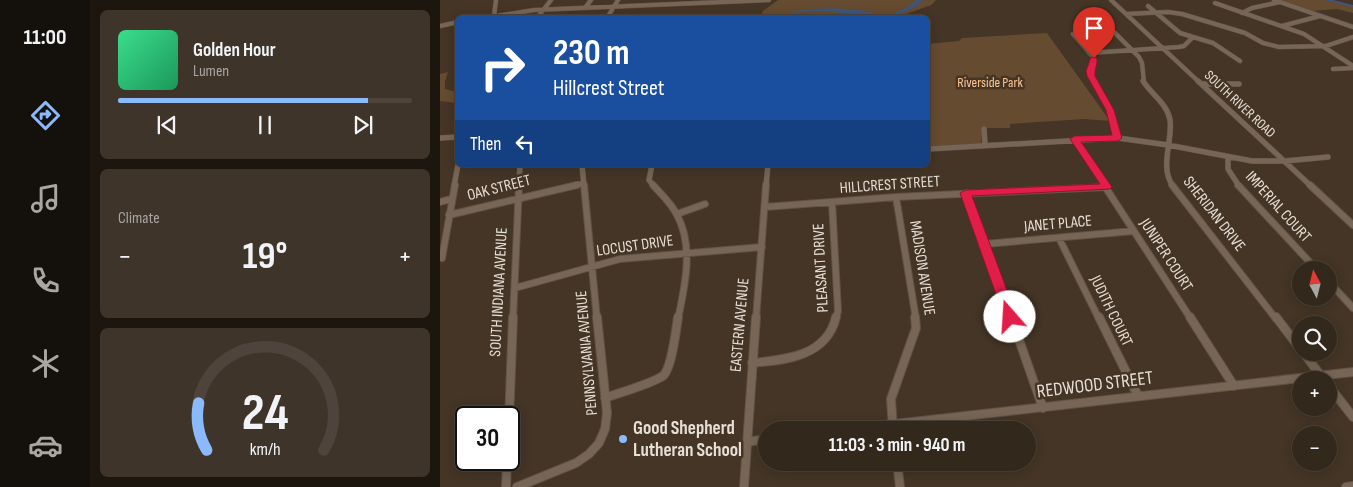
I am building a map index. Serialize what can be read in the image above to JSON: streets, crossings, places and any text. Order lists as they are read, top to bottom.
{
  "streets": {
    "street": [
      "SOUTH RIVER ROAD",
      "HILLCREST STREET",
      "OAK STREET",
      "IMPERIAL COURT",
      "SHERIDAN DRIVE",
      "JANET PLACE",
      "LOCUST DRIVE",
      "JUNIPER COURT",
      "PLEASANT DRIVE",
      "MADISON AVENUE",
      "SOUTH INDIANA AVENUE",
      "JUDITH COURT",
      "EASTERN AVENUE",
      "PENNSYLVANIA AVENUE",
      "REDWOOD STREET"
    ]
  },
  "crossings": [
    ["HILLCREST STREET", "JUNIPER COURT"],
    ["HILLCREST STREET", "PLEASANT DRIVE"],
    ["HILLCREST STREET", "MADISON AVENUE"],
    ["HILLCREST STREET", "EASTERN AVENUE"],
    ["OAK STREET", "SOUTH INDIANA AVENUE"],
    ["OAK STREET", "PENNSYLVANIA AVENUE"],
    ["JANET PLACE", "JUNIPER COURT"],
    ["JANET PLACE", "JUDITH COURT"],
    ["LOCUST DRIVE", "SOUTH INDIANA AVENUE"],
    ["LOCUST DRIVE", "EASTERN AVENUE"],
    ["LOCUST DRIVE", "PENNSYLVANIA AVENUE"],
    ["JUNIPER COURT", "REDWOOD STREET"],
    ["PLEASANT DRIVE", "EASTERN AVENUE"],
    ["JUDITH COURT", "REDWOOD STREET"]
  ],
  "parks": ["Riverside Park"],
  "places": ["Good Shepherd Lutheran School"],
  "north": "top",
  "page": {
    "tabs": "11:00",
    "turn": ["230 m", "Hillcrest Street"],
    "song": ["Golden Hour", "Lumen"],
    "then": "Then",
    "tile": "Climate",
    "heat": ["−", "19°", "+"],
    "map_buttons": ["+", "−"],
    "limit": "30",
    "trip": "11:03 · 3 min · 940 m",
    "gauge": ["24", "km/h"]
  }
}
